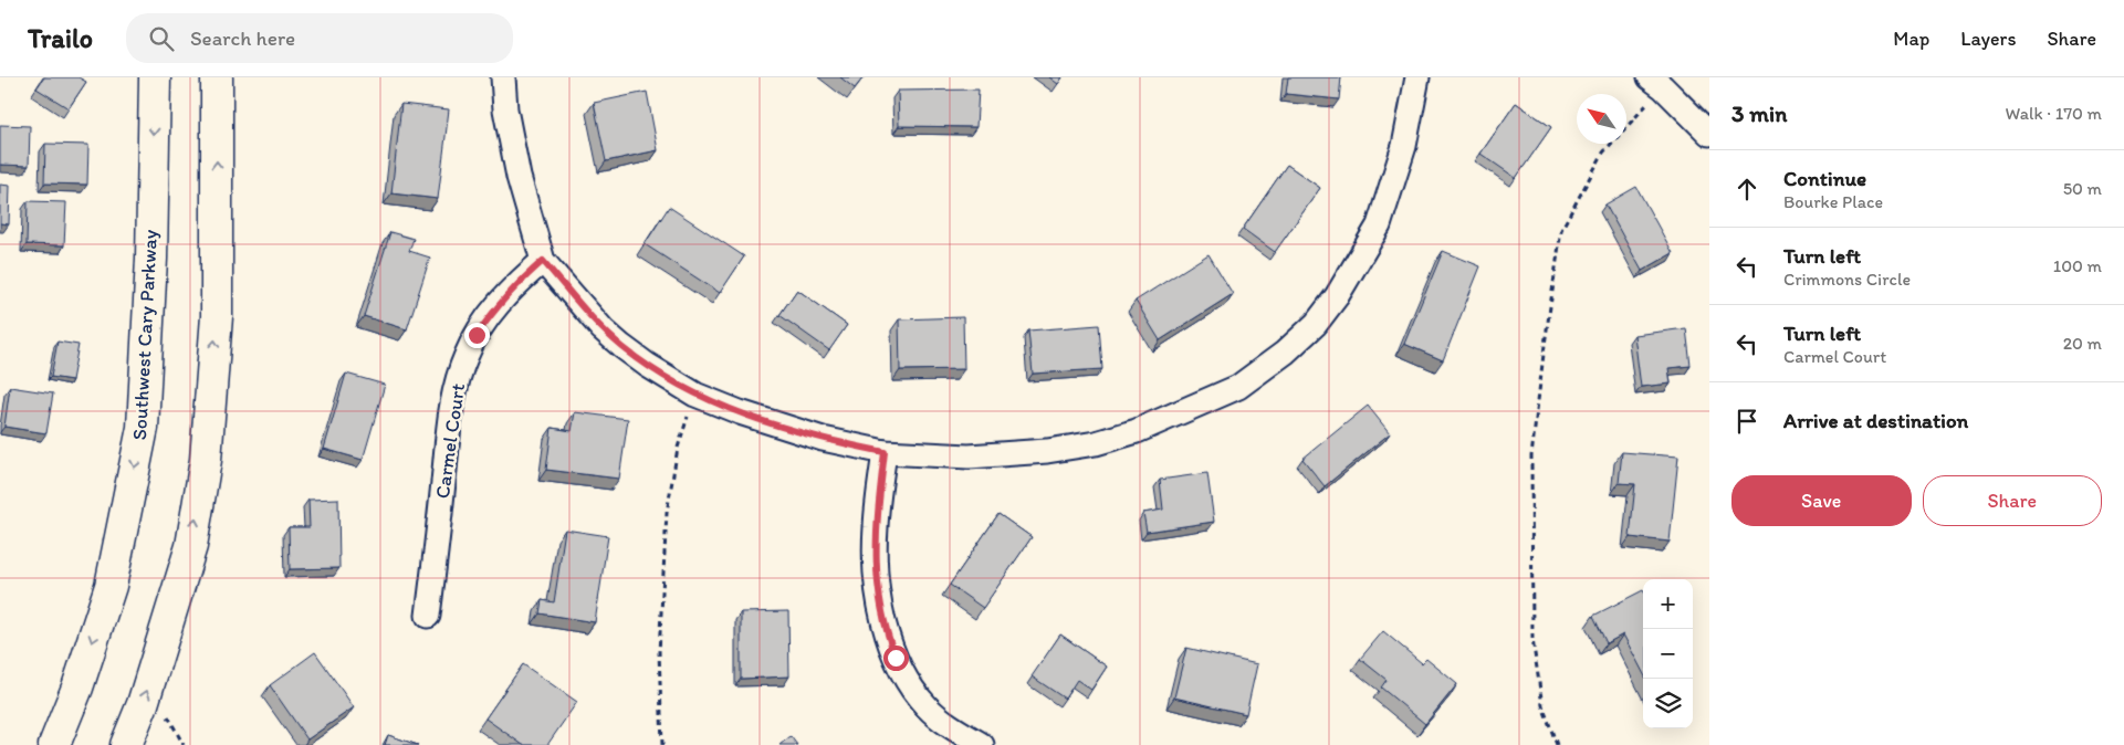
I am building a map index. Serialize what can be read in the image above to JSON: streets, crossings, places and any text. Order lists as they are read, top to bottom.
{
  "streets": {
    "main road": ["Southwest Cary Parkway"],
    "street": ["Carmel Court"]
  },
  "north": "top left",
  "page": {
    "header": "Trailo",
    "search": "Search here",
    "nav": ["Map", "Layers", "Share"],
    "heading": ["3 min", "Walk · 170 m"],
    "list": [
      ["Continue", "Bourke Place", "50 m"],
      ["Turn left", "Crimmons Circle", "100 m"],
      ["Turn left", "Carmel Court", "20 m"],
      "Arrive at destination"
    ],
    "buttons": ["Save", "Share"],
    "map_buttons": ["+", "−"]
  }
}
